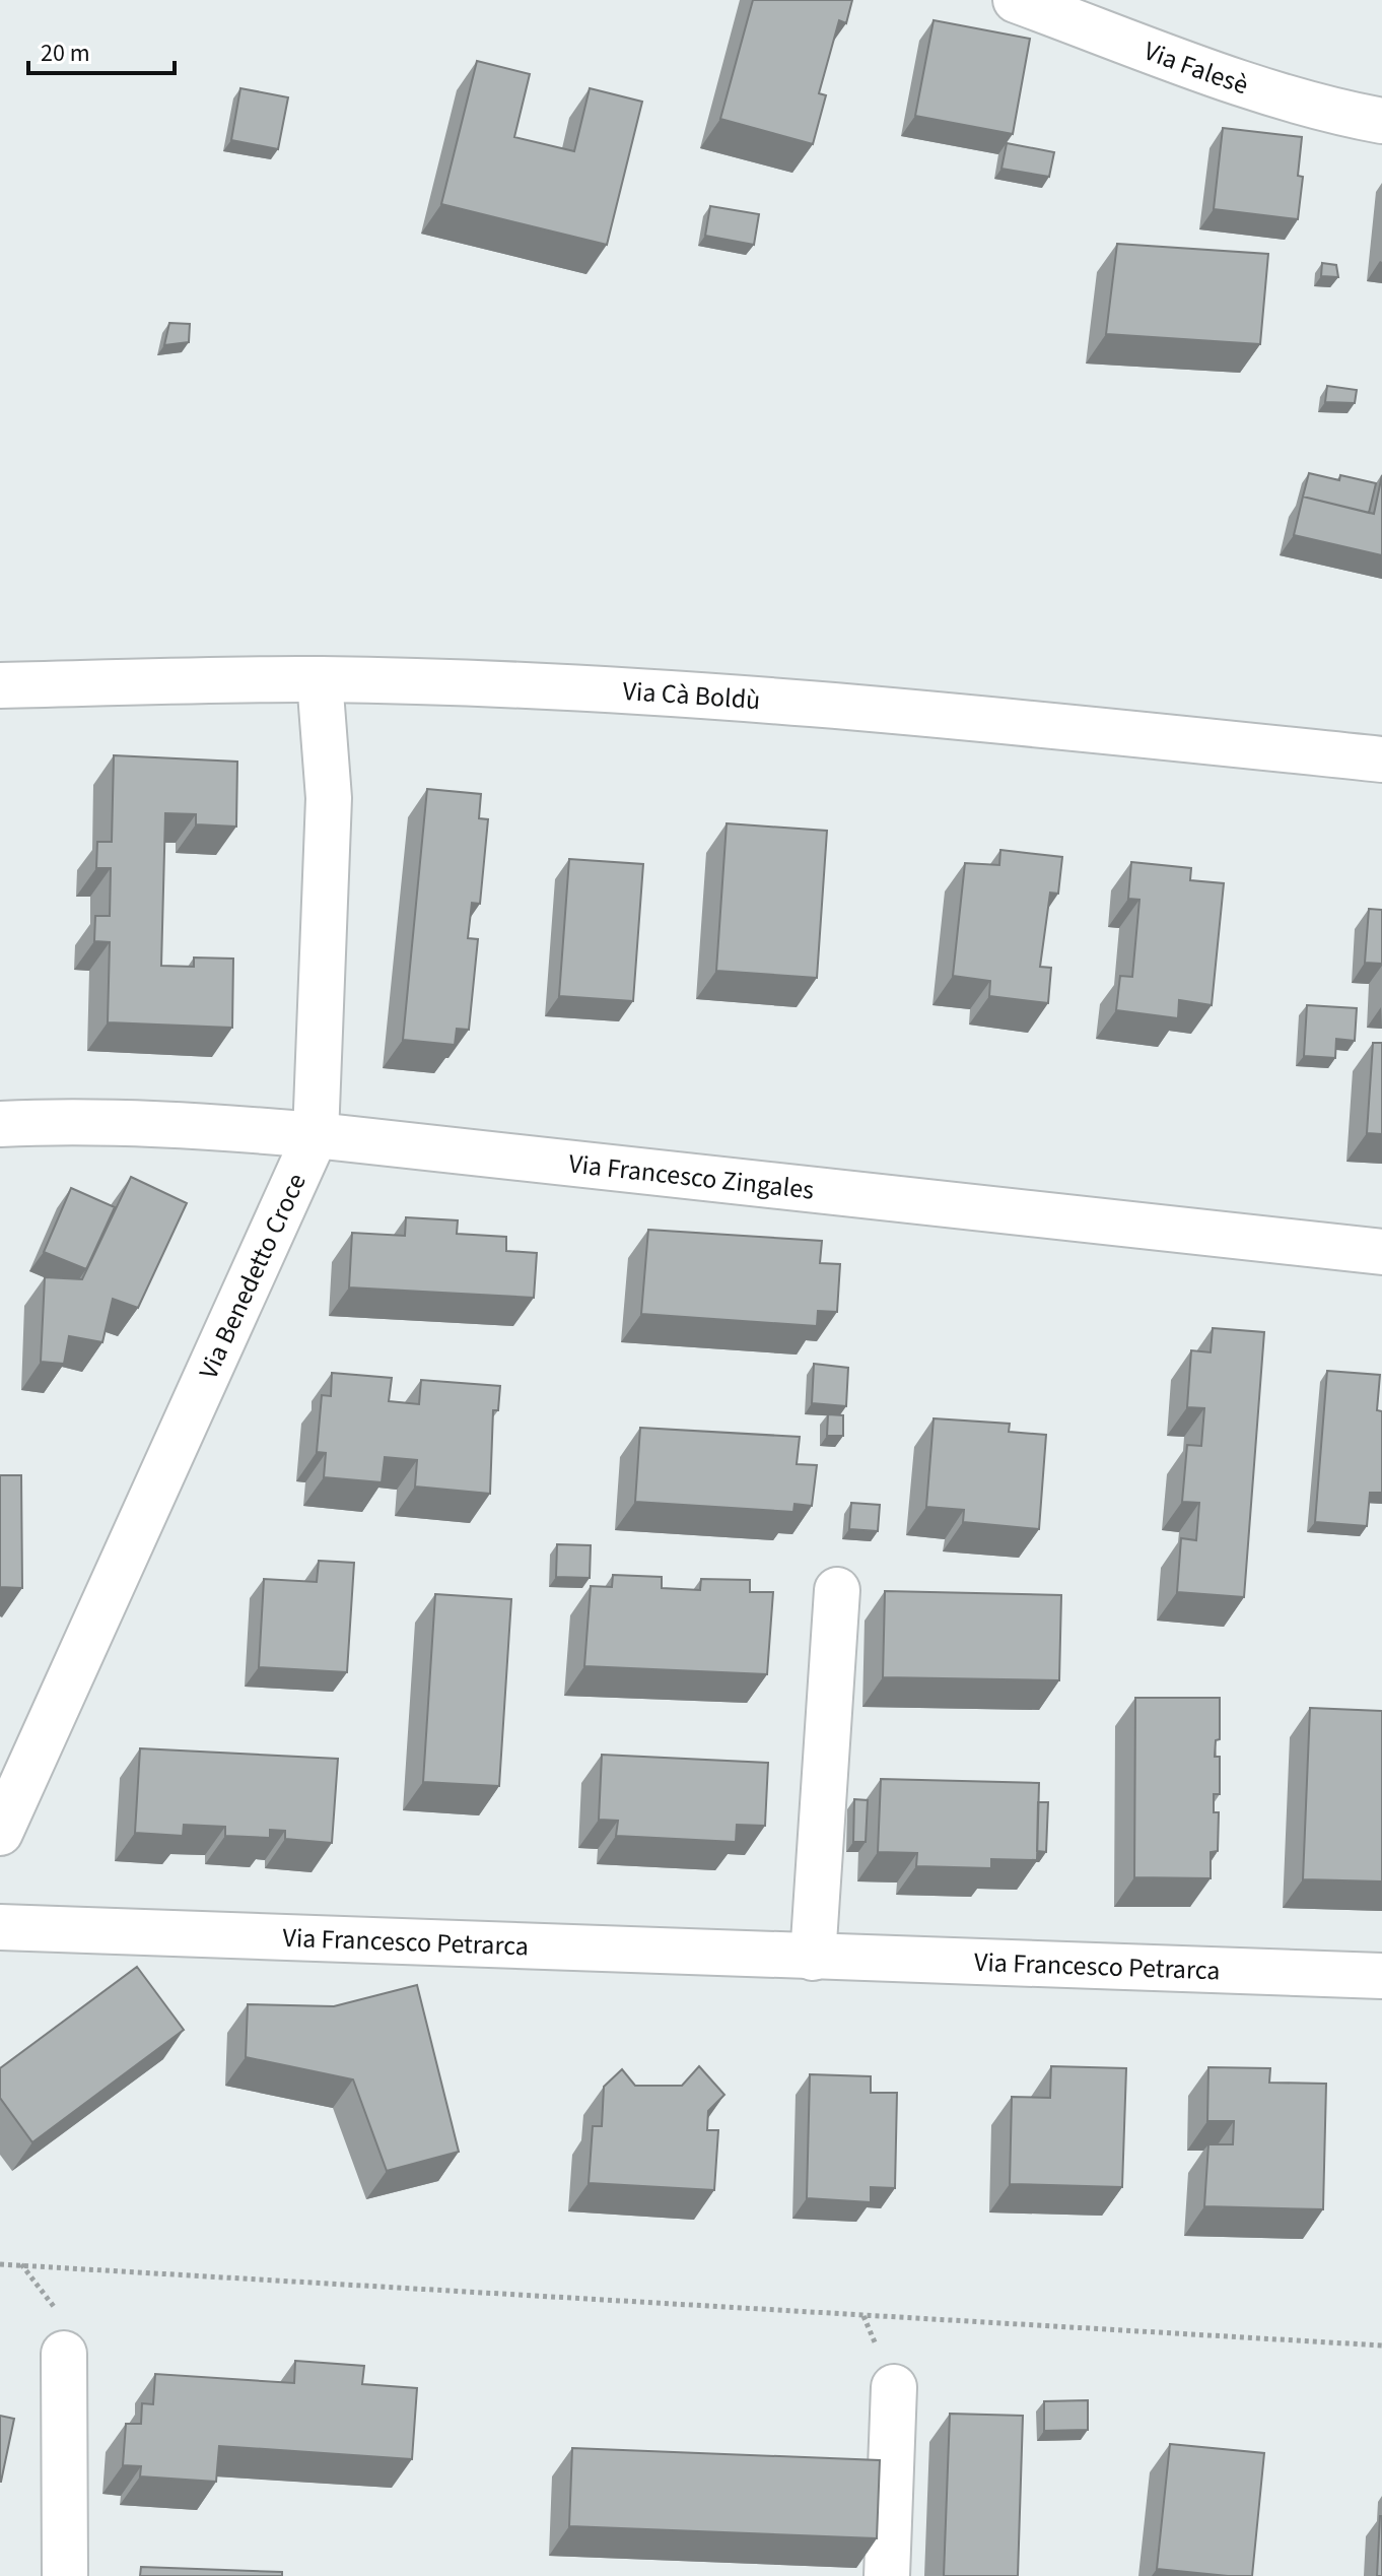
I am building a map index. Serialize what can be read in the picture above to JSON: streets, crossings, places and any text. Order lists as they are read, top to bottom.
{
  "streets": {
    "street": [
      "Via Falesè",
      "Via Cà Boldù",
      "Via Francesco Zingales",
      "Via Benedetto Croce",
      "Via Francesco Petrarca"
    ]
  },
  "crossings": [
    ["Via Cà Boldù", "Via Benedetto Croce"],
    ["Via Francesco Zingales", "Via Benedetto Croce"]
  ],
  "scale_bar": "20 m"
}
